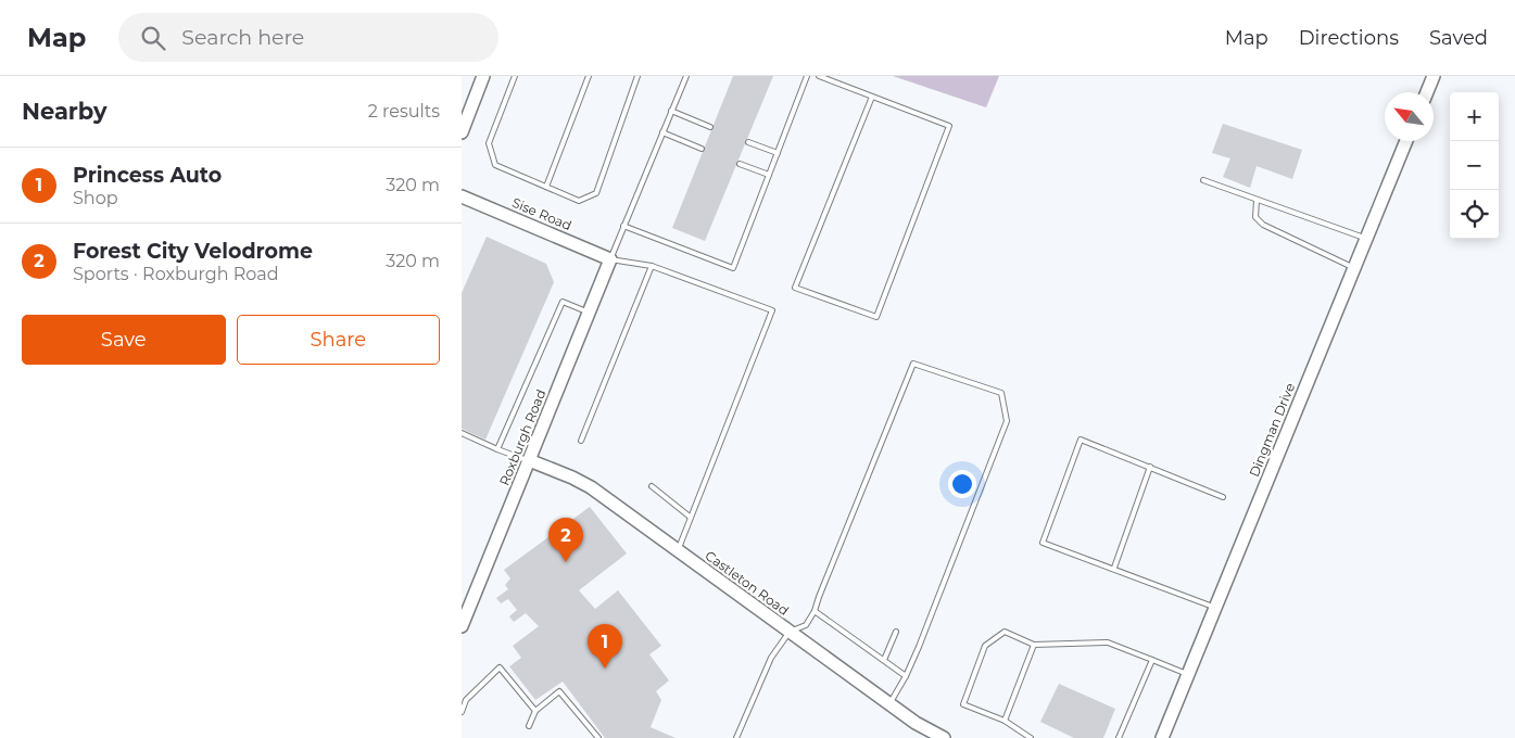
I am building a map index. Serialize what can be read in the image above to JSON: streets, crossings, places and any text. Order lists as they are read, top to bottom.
{
  "streets": {
    "street": [
      "Sise Road",
      "Dingman Drive",
      "Roxburgh Road",
      "Castleton Road"
    ]
  },
  "crossings": [
    ["Sise Road", "Roxburgh Road"],
    ["Roxburgh Road", "Castleton Road"]
  ],
  "north": "top left",
  "page": {
    "header": "Map",
    "search": "Search here",
    "nav": ["Map", "Directions", "Saved"],
    "heading": ["Nearby", "2 results"],
    "map_buttons": ["+", "−"],
    "list": [
      {
        "mark": "1",
        "name": "Princess Auto",
        "note": "Shop",
        "value": "320 m"
      },
      {
        "mark": "2",
        "name": "Forest City Velodrome",
        "note": "Sports · Roxburgh Road",
        "value": "320 m"
      }
    ],
    "buttons": ["Save", "Share"],
    "pins": ["2", "1"]
  }
}
